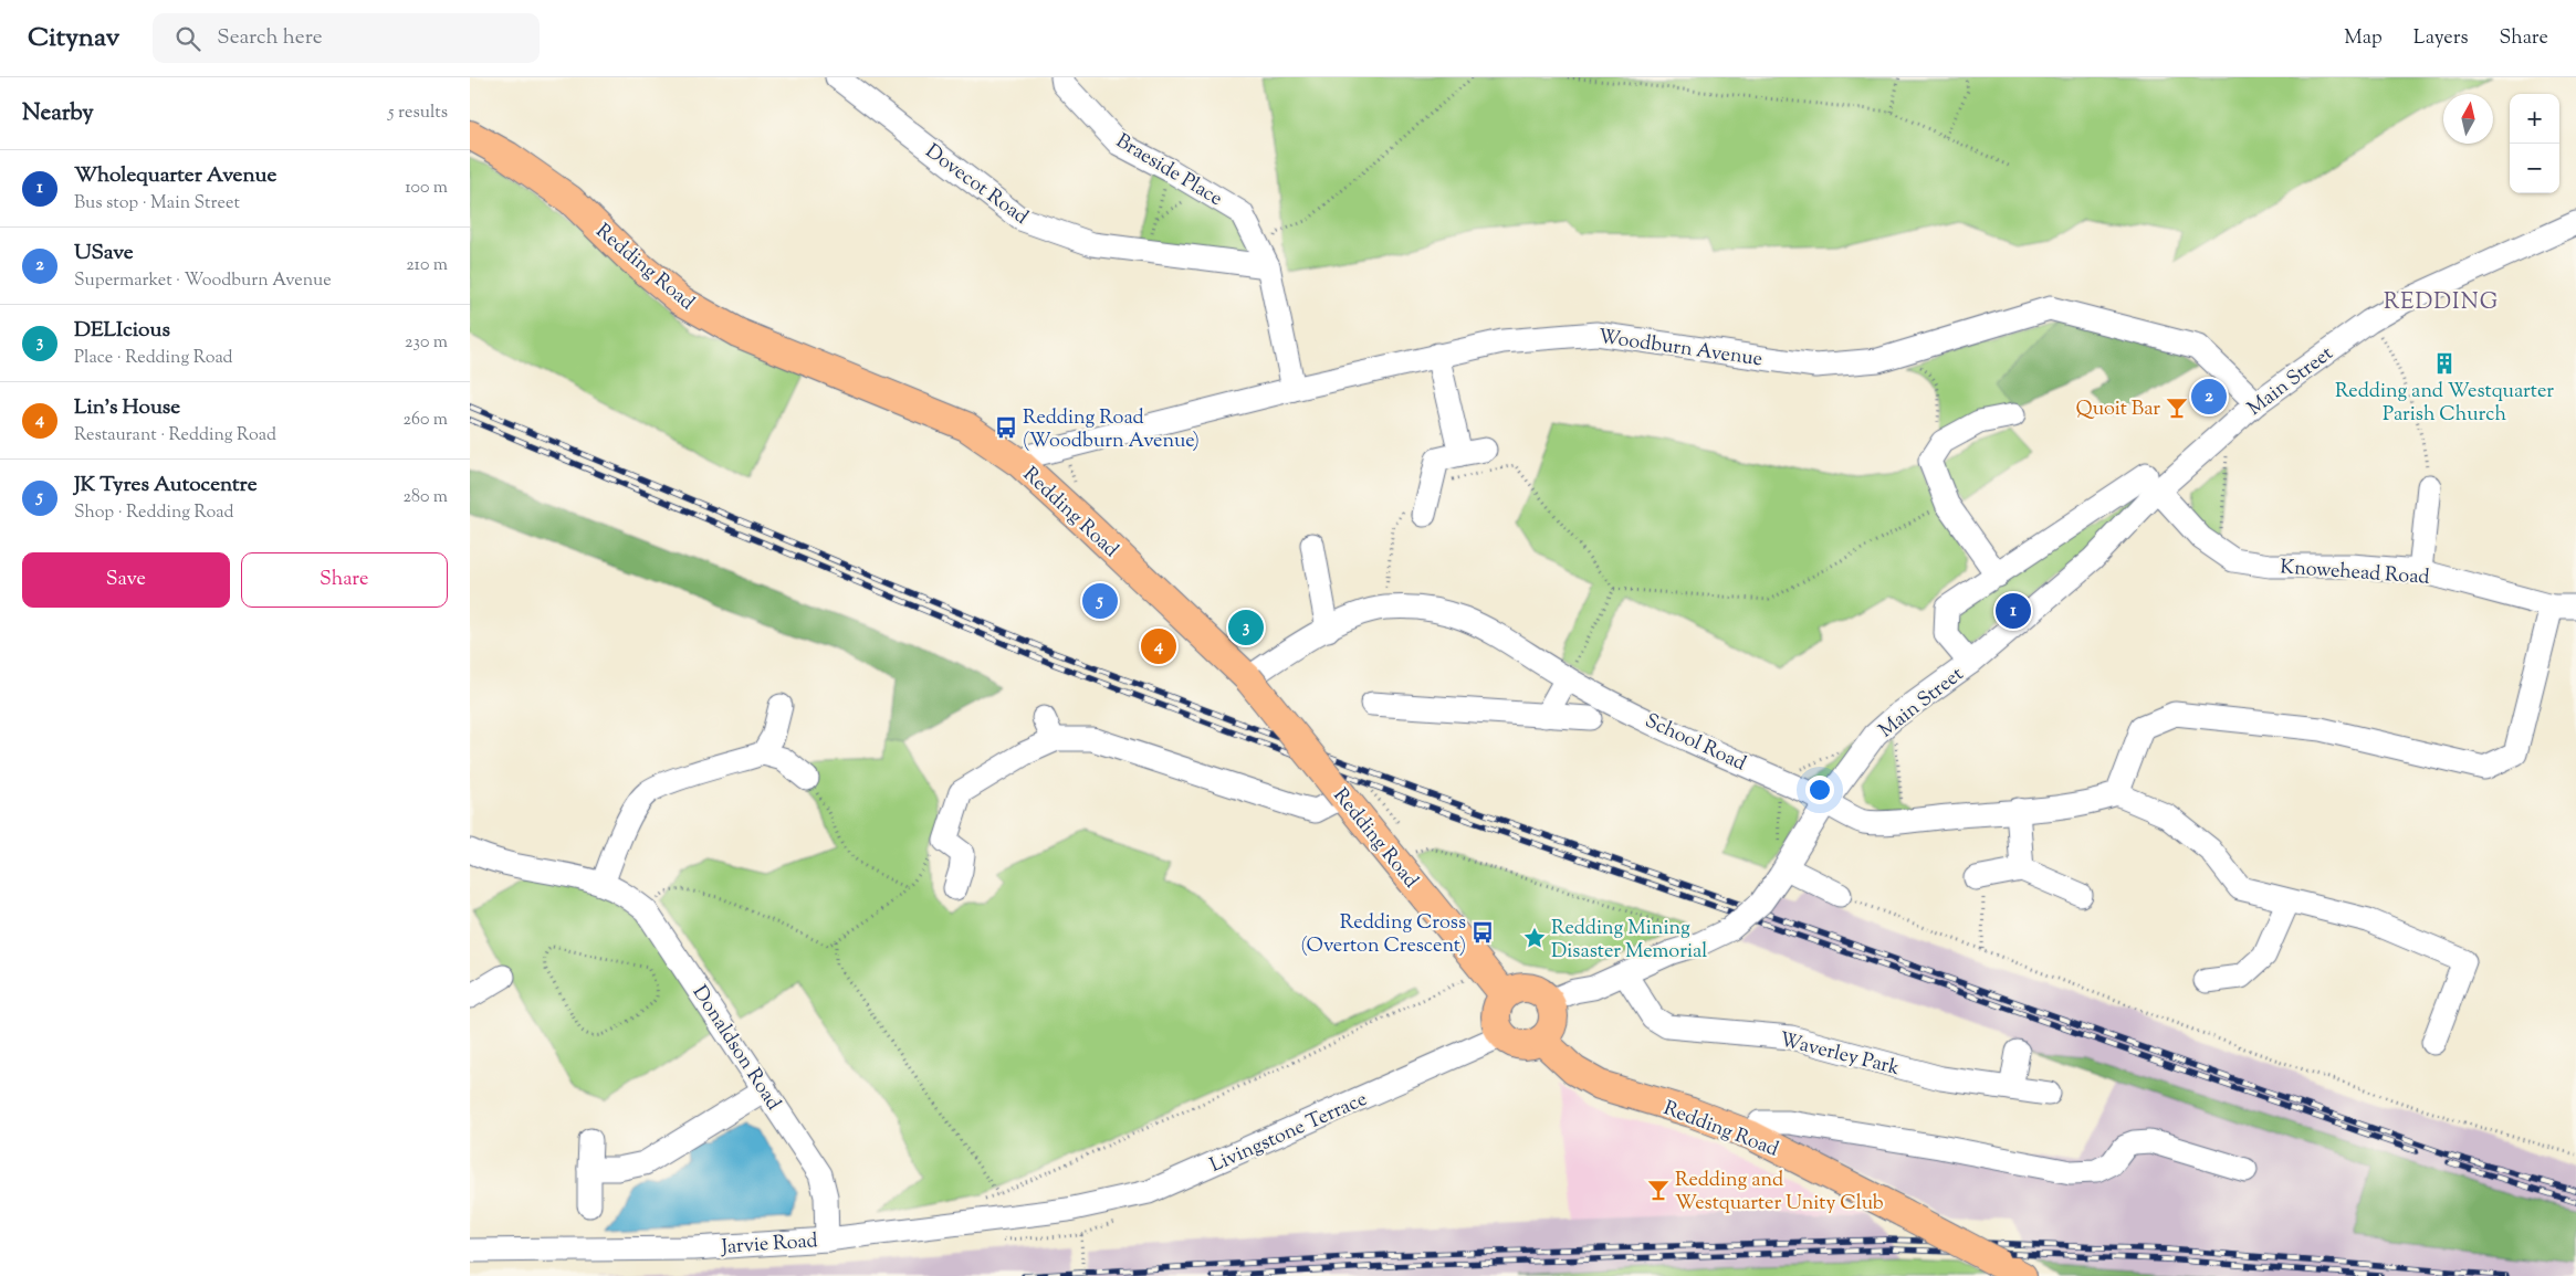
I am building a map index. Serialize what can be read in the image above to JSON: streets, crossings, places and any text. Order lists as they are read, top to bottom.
{
  "streets": {
    "main road": ["Redding Road"],
    "street": [
      "Braeside Place",
      "Dovecot Road",
      "Woodburn Avenue",
      "Main Street",
      "Knowehead Road",
      "School Road",
      "Donaldson Road",
      "Waverley Park",
      "Livingstone Terrace",
      "Jarvie Road"
    ]
  },
  "crossings": [
    ["Braeside Place", "Dovecot Road"],
    ["Braeside Place", "Woodburn Avenue"],
    ["Redding Road", "Woodburn Avenue"],
    ["Redding Road", "Main Street"],
    ["Redding Road", "School Road"],
    ["Redding Road", "Livingstone Terrace"],
    ["Woodburn Avenue", "Main Street"],
    ["Main Street", "Knowehead Road"],
    ["Main Street", "School Road"],
    ["Main Street", "Waverley Park"],
    ["Main Street", "Livingstone Terrace"],
    ["Donaldson Road", "Jarvie Road"],
    ["Livingstone Terrace", "Jarvie Road"]
  ],
  "districts": ["REDDING"],
  "places": {
    "building": ["Redding and Westquarter Parish Church"],
    "bar": ["Quoit Bar", "Redding and Westquarter Unity Club"],
    "bus stop": ["Redding Road (Woodburn Avenue)", "Redding Cross (Overton Crescent)"],
    "place": ["Redding Mining Disaster Memorial"]
  },
  "north": "top",
  "page": {
    "header": "Citynav",
    "search": "Search here",
    "nav": ["Map", "Layers", "Share"],
    "heading": ["Nearby", "5 results"],
    "map_buttons": ["+", "−"],
    "list": [
      {
        "mark": "1",
        "name": "Wholequarter Avenue",
        "note": "Bus stop · Main Street",
        "value": "100 m"
      },
      {
        "mark": "2",
        "name": "USave",
        "note": "Supermarket · Woodburn Avenue",
        "value": "210 m"
      },
      {
        "mark": "3",
        "name": "DELIcious",
        "note": "Place · Redding Road",
        "value": "230 m"
      },
      {
        "mark": "4",
        "name": "Lin's House",
        "note": "Restaurant · Redding Road",
        "value": "260 m"
      },
      {
        "mark": "5",
        "name": "JK Tyres Autocentre",
        "note": "Shop · Redding Road",
        "value": "280 m"
      }
    ],
    "pins": [
      "2",
      "5",
      "1",
      "3",
      "4"
    ],
    "buttons": ["Save", "Share"]
  }
}
